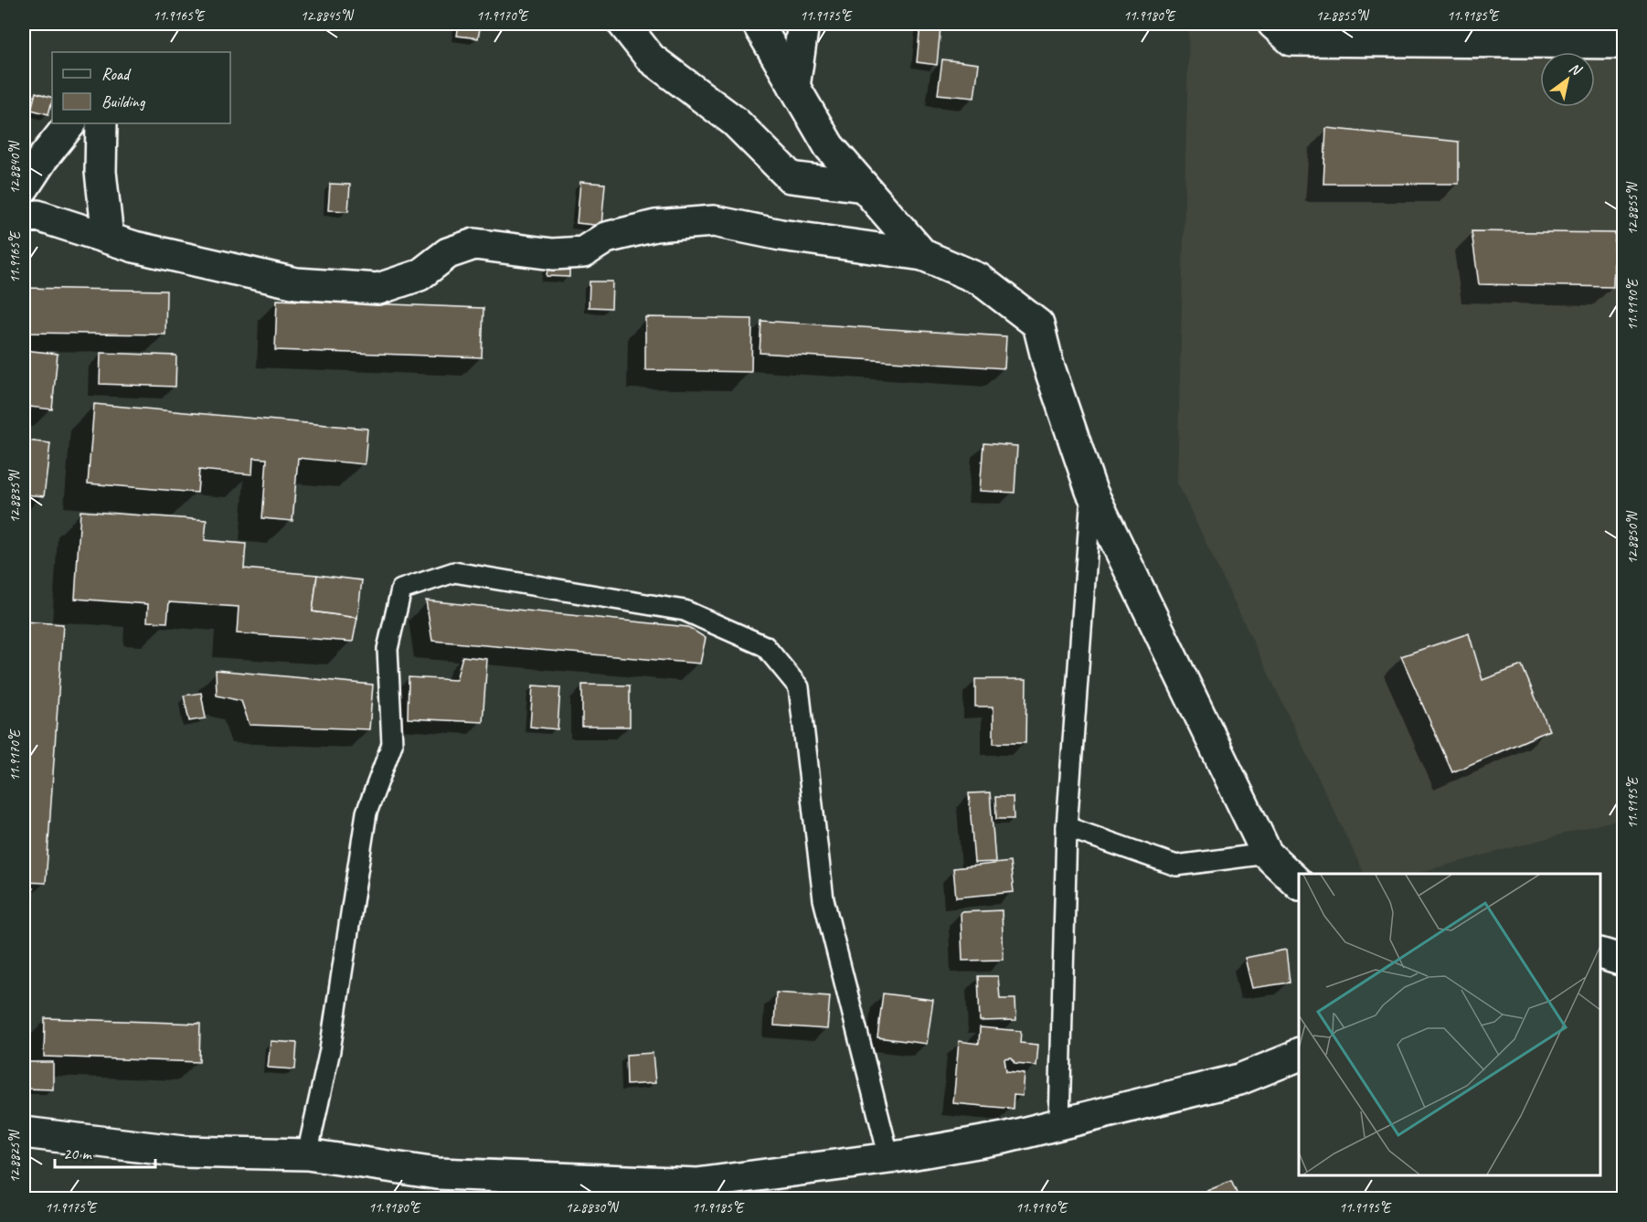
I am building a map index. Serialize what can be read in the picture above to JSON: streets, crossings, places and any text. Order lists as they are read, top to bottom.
{
  "legend": ["Road", "Building"],
  "scale_bar": "20 m",
  "north": "top right",
  "coordinates": [
    "11.9165°E",
    "12.8845°N",
    "11.9170°E",
    "11.9175°E",
    "11.9180°E",
    "12.8855°N",
    "11.9185°E",
    "12.8840°N",
    "11.9190°E",
    "12.8835°N",
    "12.8850°N",
    "11.9195°E",
    "12.8825°N",
    "12.8830°N"
  ]
}
